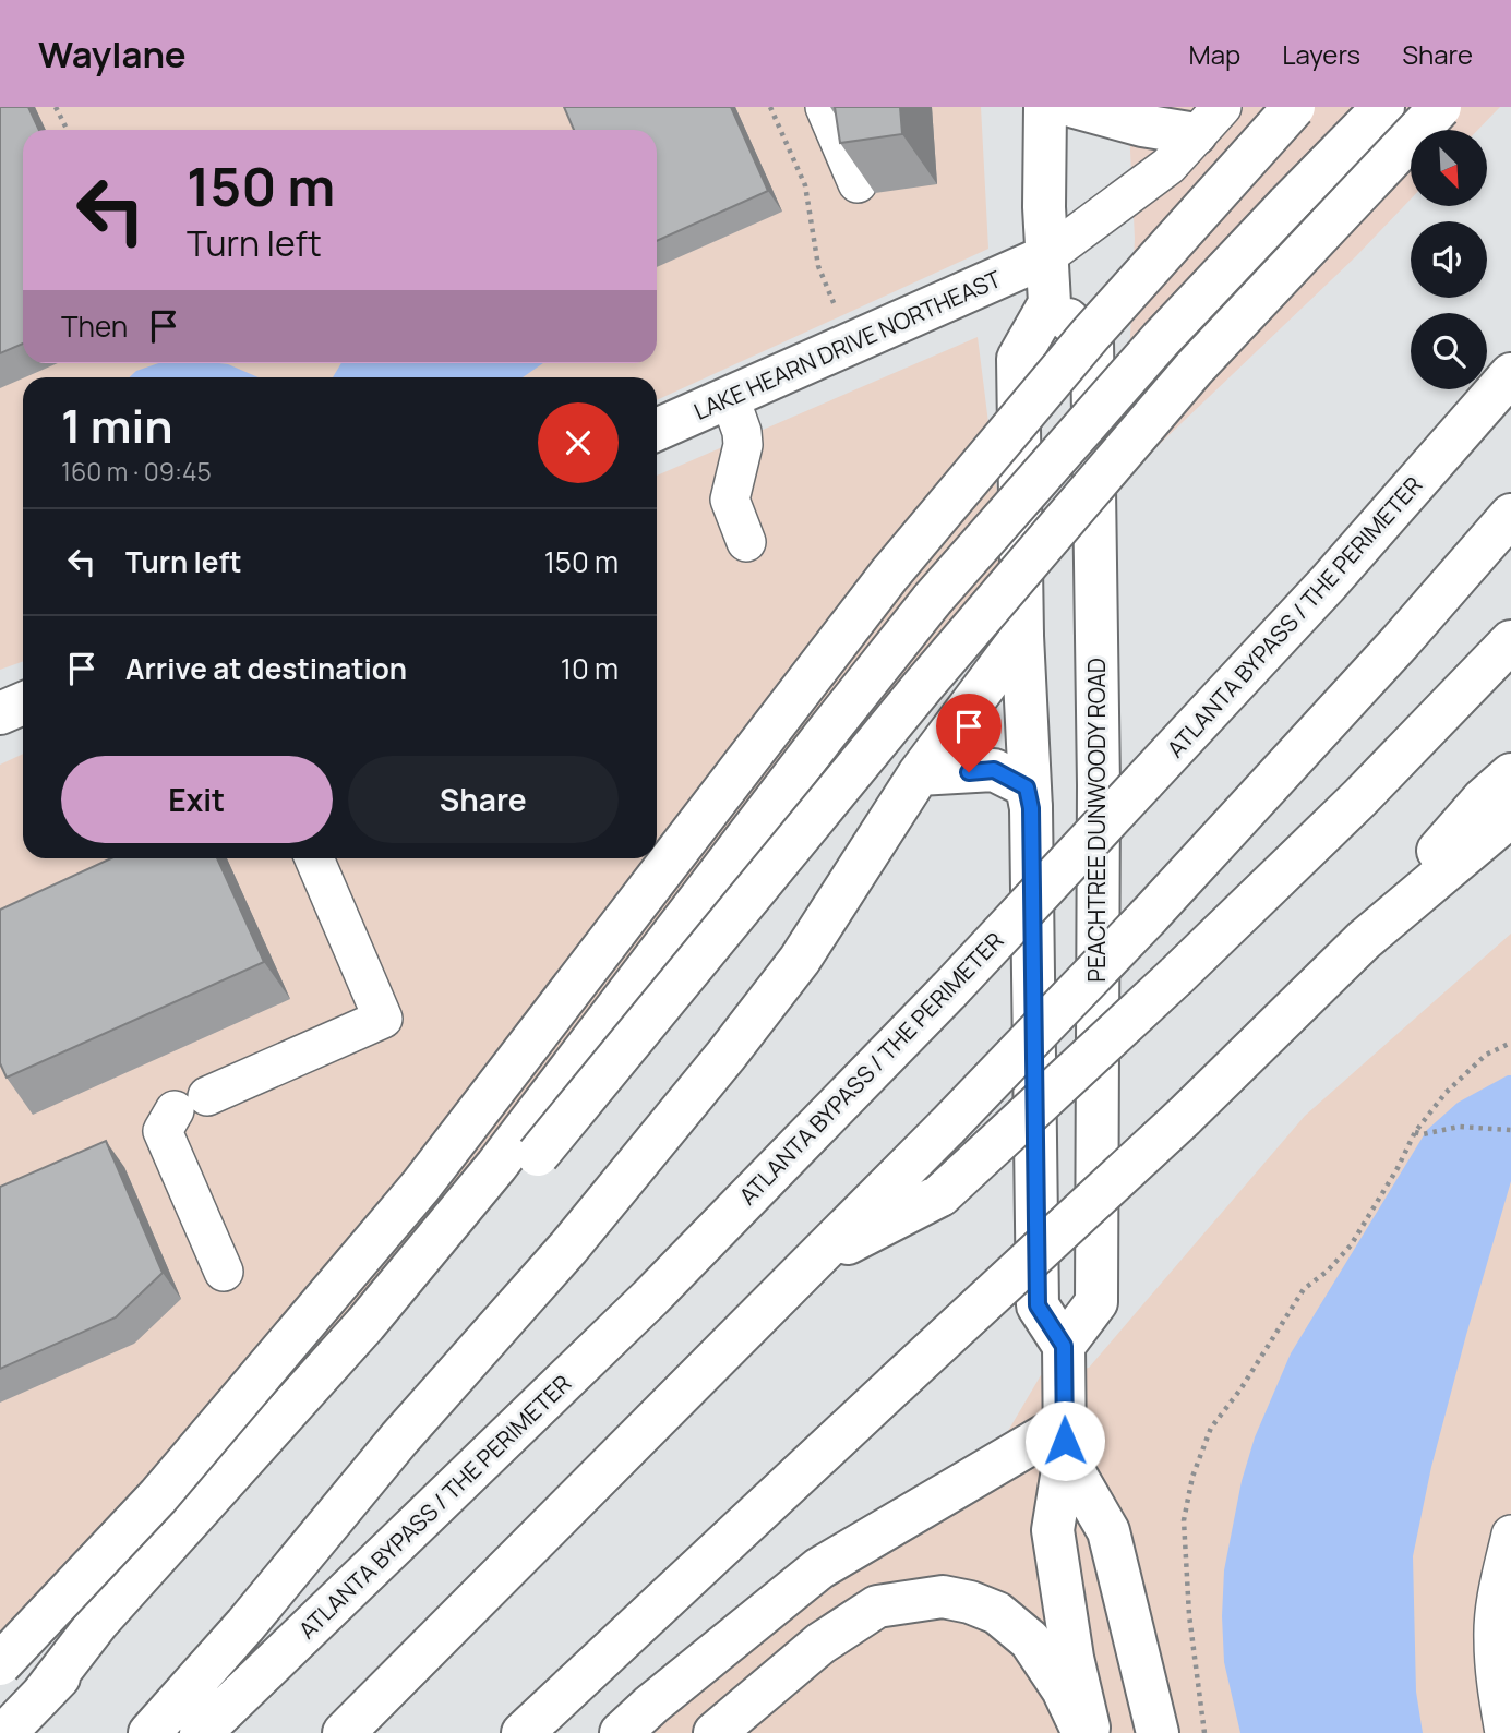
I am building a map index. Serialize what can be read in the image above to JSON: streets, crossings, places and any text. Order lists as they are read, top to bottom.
{
  "streets": {
    "main road": ["LAKE HEARN DRIVE NORTHEAST", "ATLANTA BYPASS / THE PERIMETER", "PEACHTREE DUNWOODY ROAD"]
  },
  "north": "bottom right",
  "page": {
    "header": "Waylane",
    "nav": ["Map", "Layers", "Share"],
    "turn": ["150 m", "Turn left"],
    "then": "Then",
    "heading": ["1 min", "160 m · 09:45"],
    "list": [
      {
        "name": "Turn left",
        "value": "150 m"
      },
      {
        "name": "Arrive at destination",
        "value": "10 m"
      }
    ],
    "buttons": ["Exit", "Share"]
  }
}
